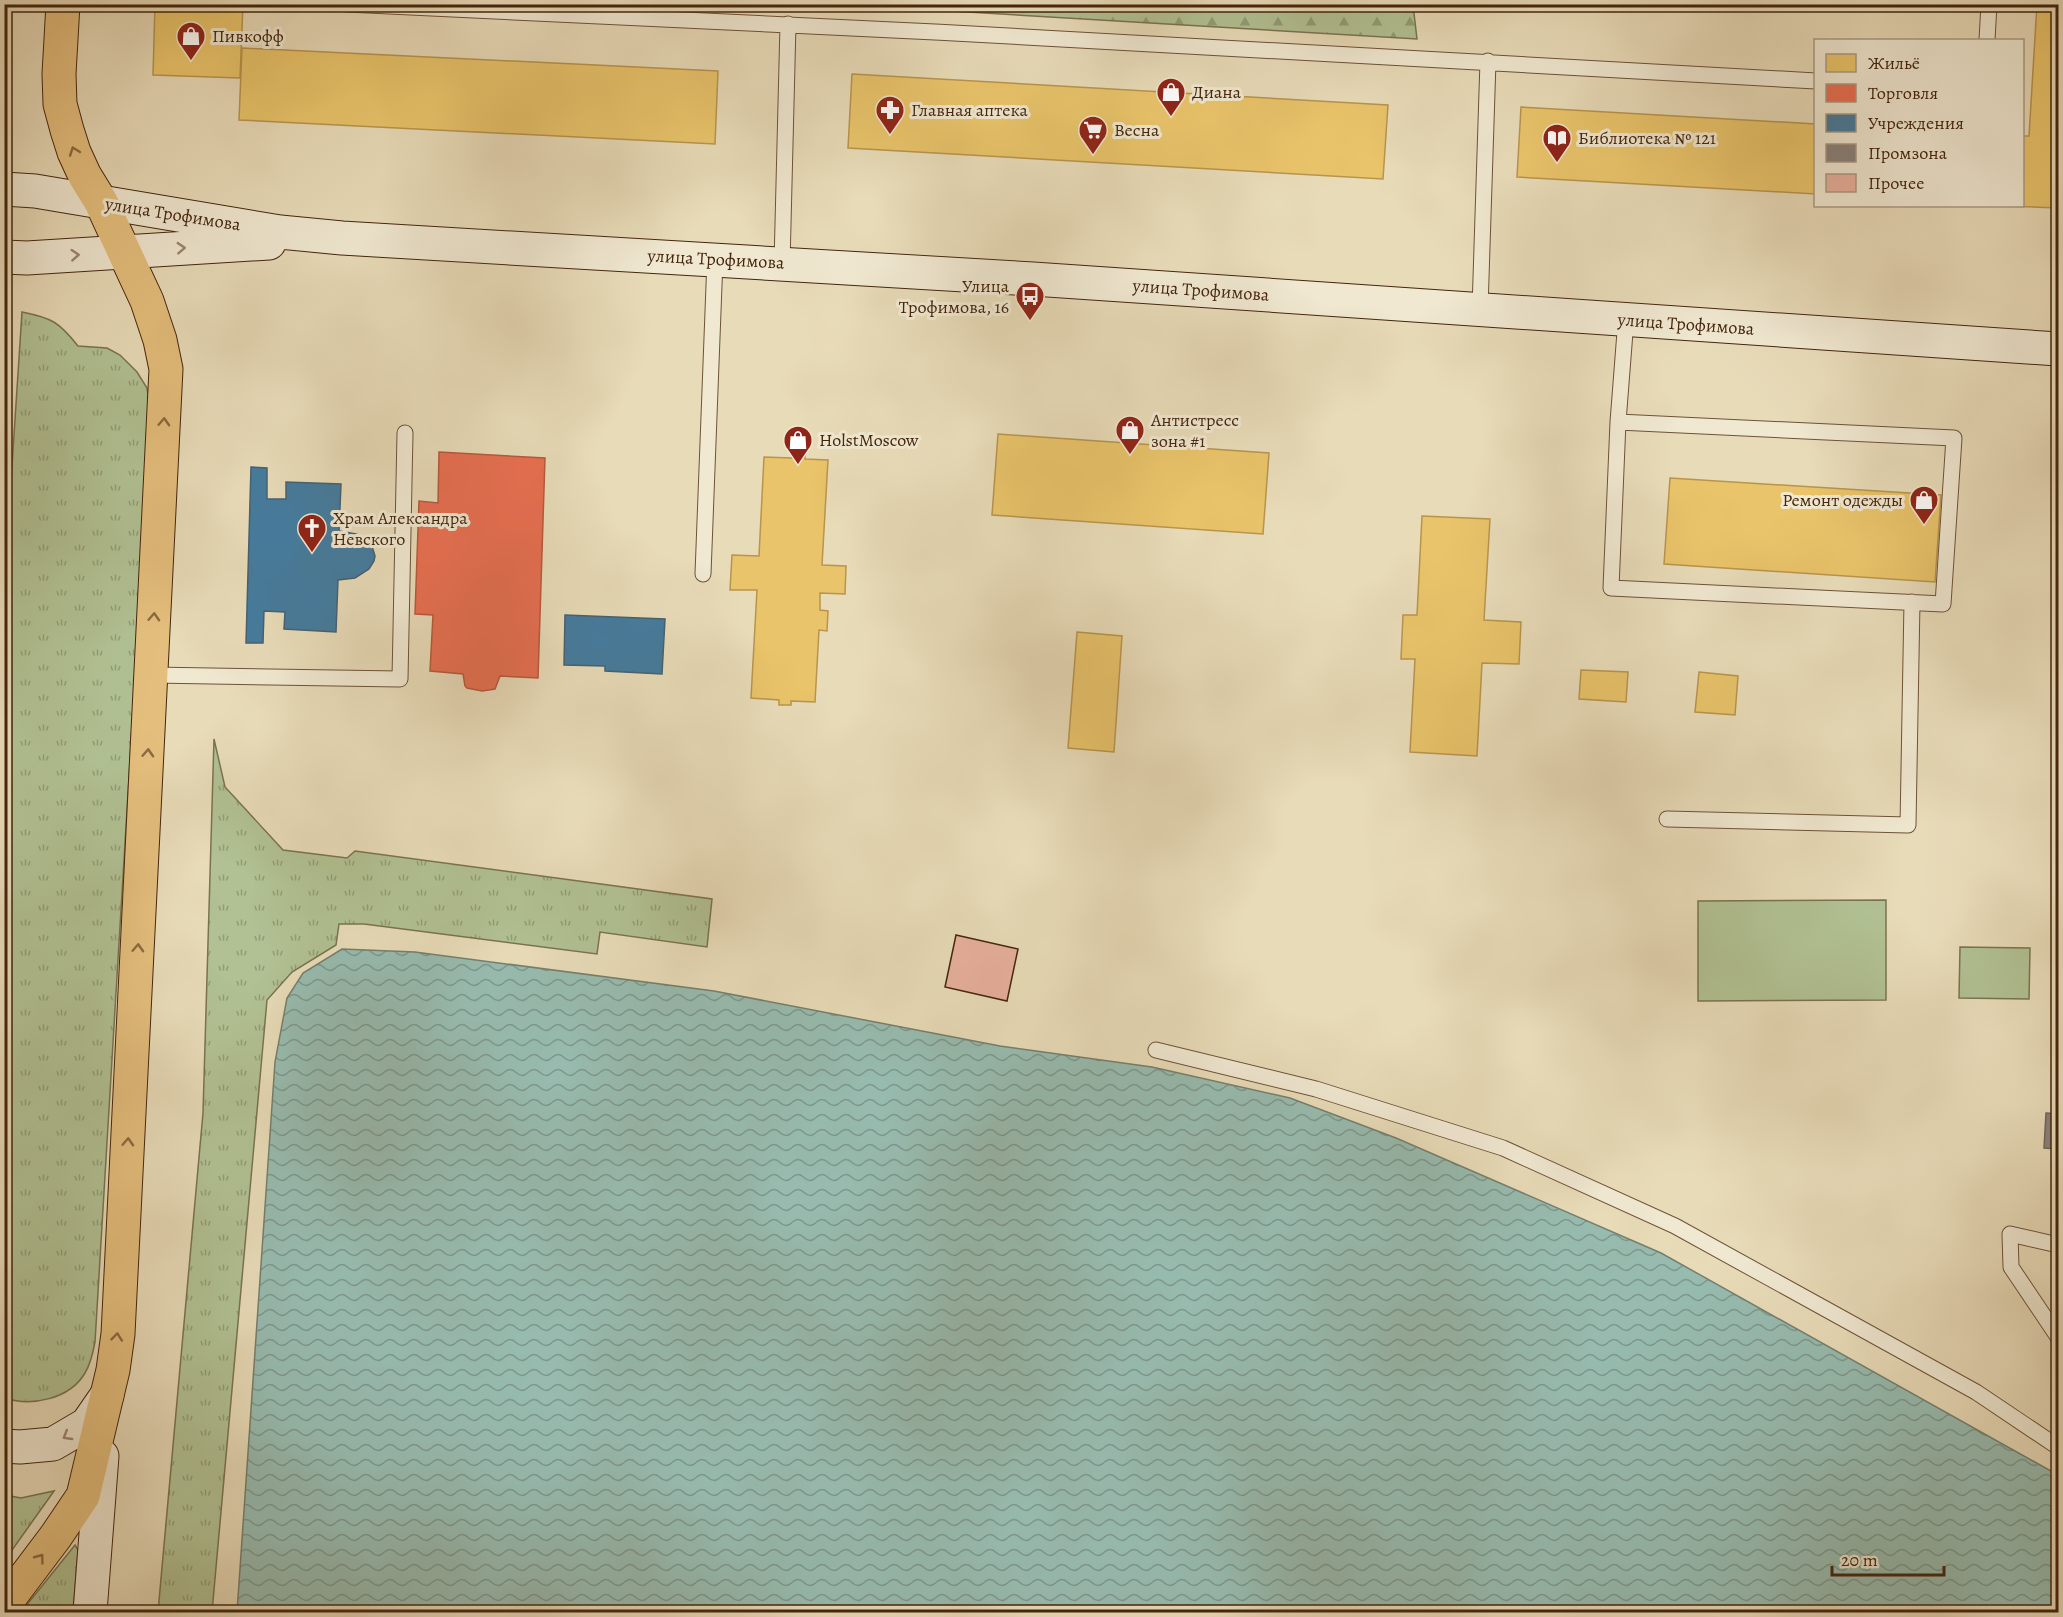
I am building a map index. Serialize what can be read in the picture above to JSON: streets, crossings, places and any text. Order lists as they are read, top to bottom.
{
  "streets": {
    "main road": ["улица Трофимова"]
  },
  "places": {
    "shop": [
      "Пивкофф",
      "Диана",
      "Антистресс зона #1",
      "HolstMoscow",
      "Ремонт одежды"
    ],
    "pharmacy": ["Главная аптека"],
    "supermarket": ["Весна"],
    "library": ["Библиотека № 121"],
    "bus stop": ["Улица Трофимова, 16"],
    "church": ["Храм Александра Невского"]
  },
  "legend": [
    "Жильё",
    "Торговля",
    "Учреждения",
    "Промзона",
    "Прочее"
  ],
  "scale_bar": "20 m"
}
